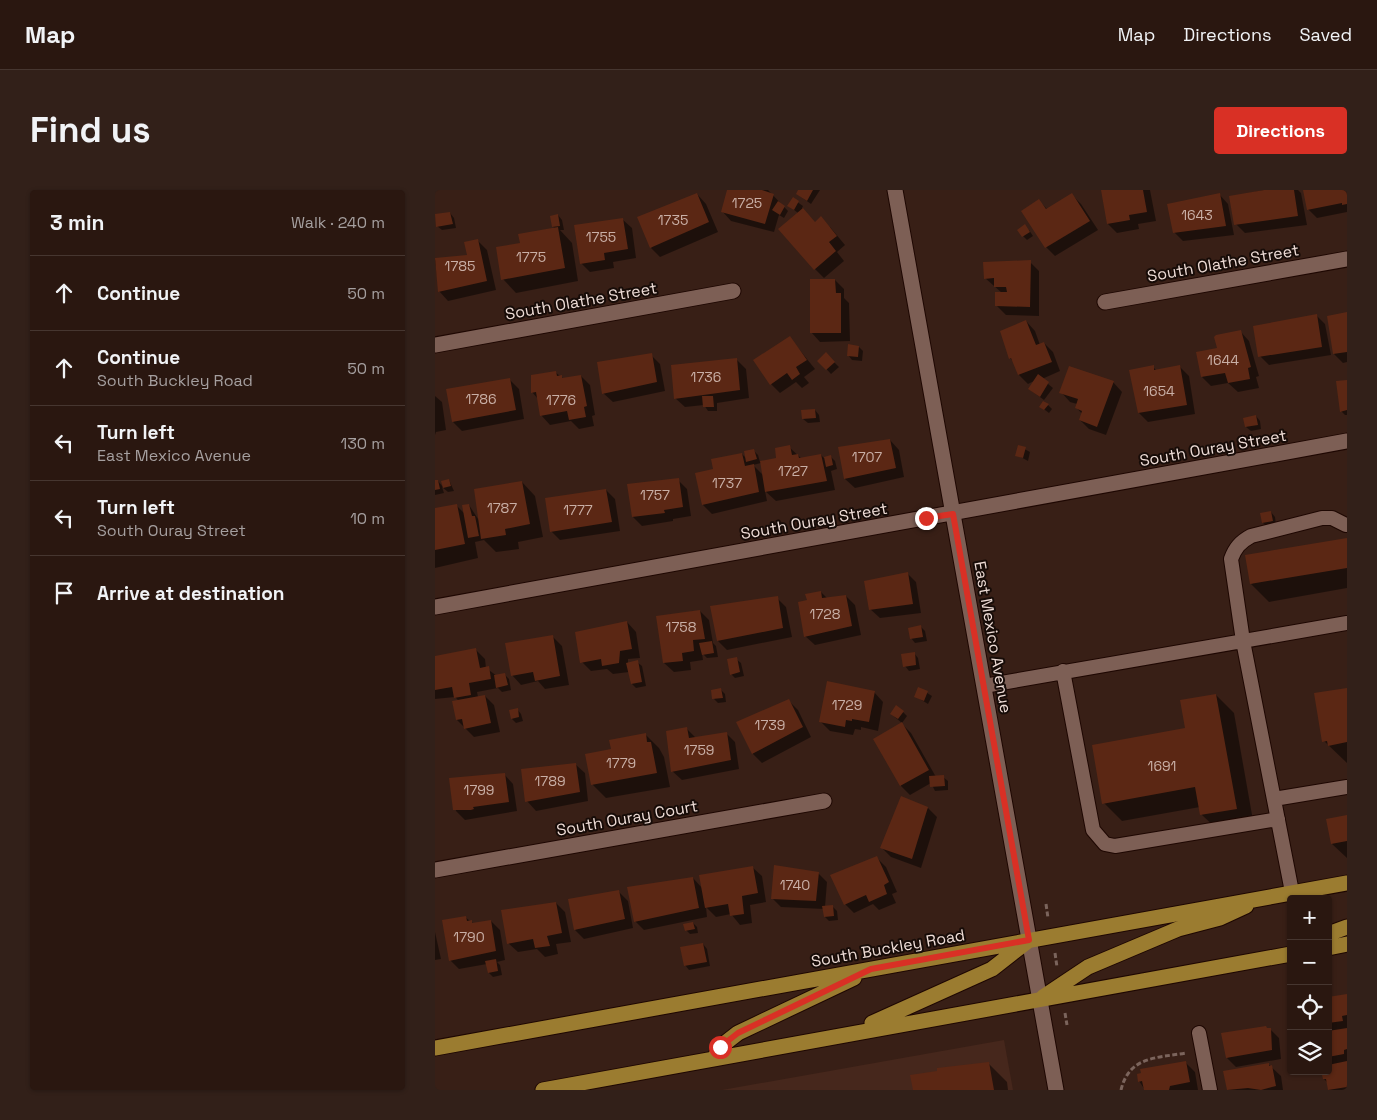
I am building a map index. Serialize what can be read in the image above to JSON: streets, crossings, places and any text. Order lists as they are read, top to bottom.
{
  "streets": {
    "main road": ["South Buckley Road"],
    "street": [
      "South Olathe Street",
      "South Ouray Street",
      "East Mexico Avenue",
      "South Ouray Court"
    ]
  },
  "crossings": [
    ["South Ouray Street", "East Mexico Avenue"],
    ["East Mexico Avenue", "South Buckley Road"]
  ],
  "house_numbers": [
    "1725",
    "1643",
    "1735",
    "1755",
    "1775",
    "1785",
    "1644",
    "1736",
    "1654",
    "1786",
    "1776",
    "1707",
    "1727",
    "1737",
    "1757",
    "1787",
    "1777",
    "1728",
    "1758",
    "1729",
    "1739",
    "1759",
    "1779",
    "1691",
    "1789",
    "1799",
    "1740",
    "1790"
  ],
  "page": {
    "header": "Map",
    "nav": ["Map", "Directions", "Saved"],
    "buttons": "Directions",
    "title": "Find us",
    "heading": ["3 min", "Walk · 240 m"],
    "list": [
      ["Continue", "50 m"],
      ["Continue", "South Buckley Road", "50 m"],
      ["Turn left", "East Mexico Avenue", "130 m"],
      ["Turn left", "South Ouray Street", "10 m"],
      "Arrive at destination"
    ],
    "map_buttons": ["+", "−"]
  }
}
